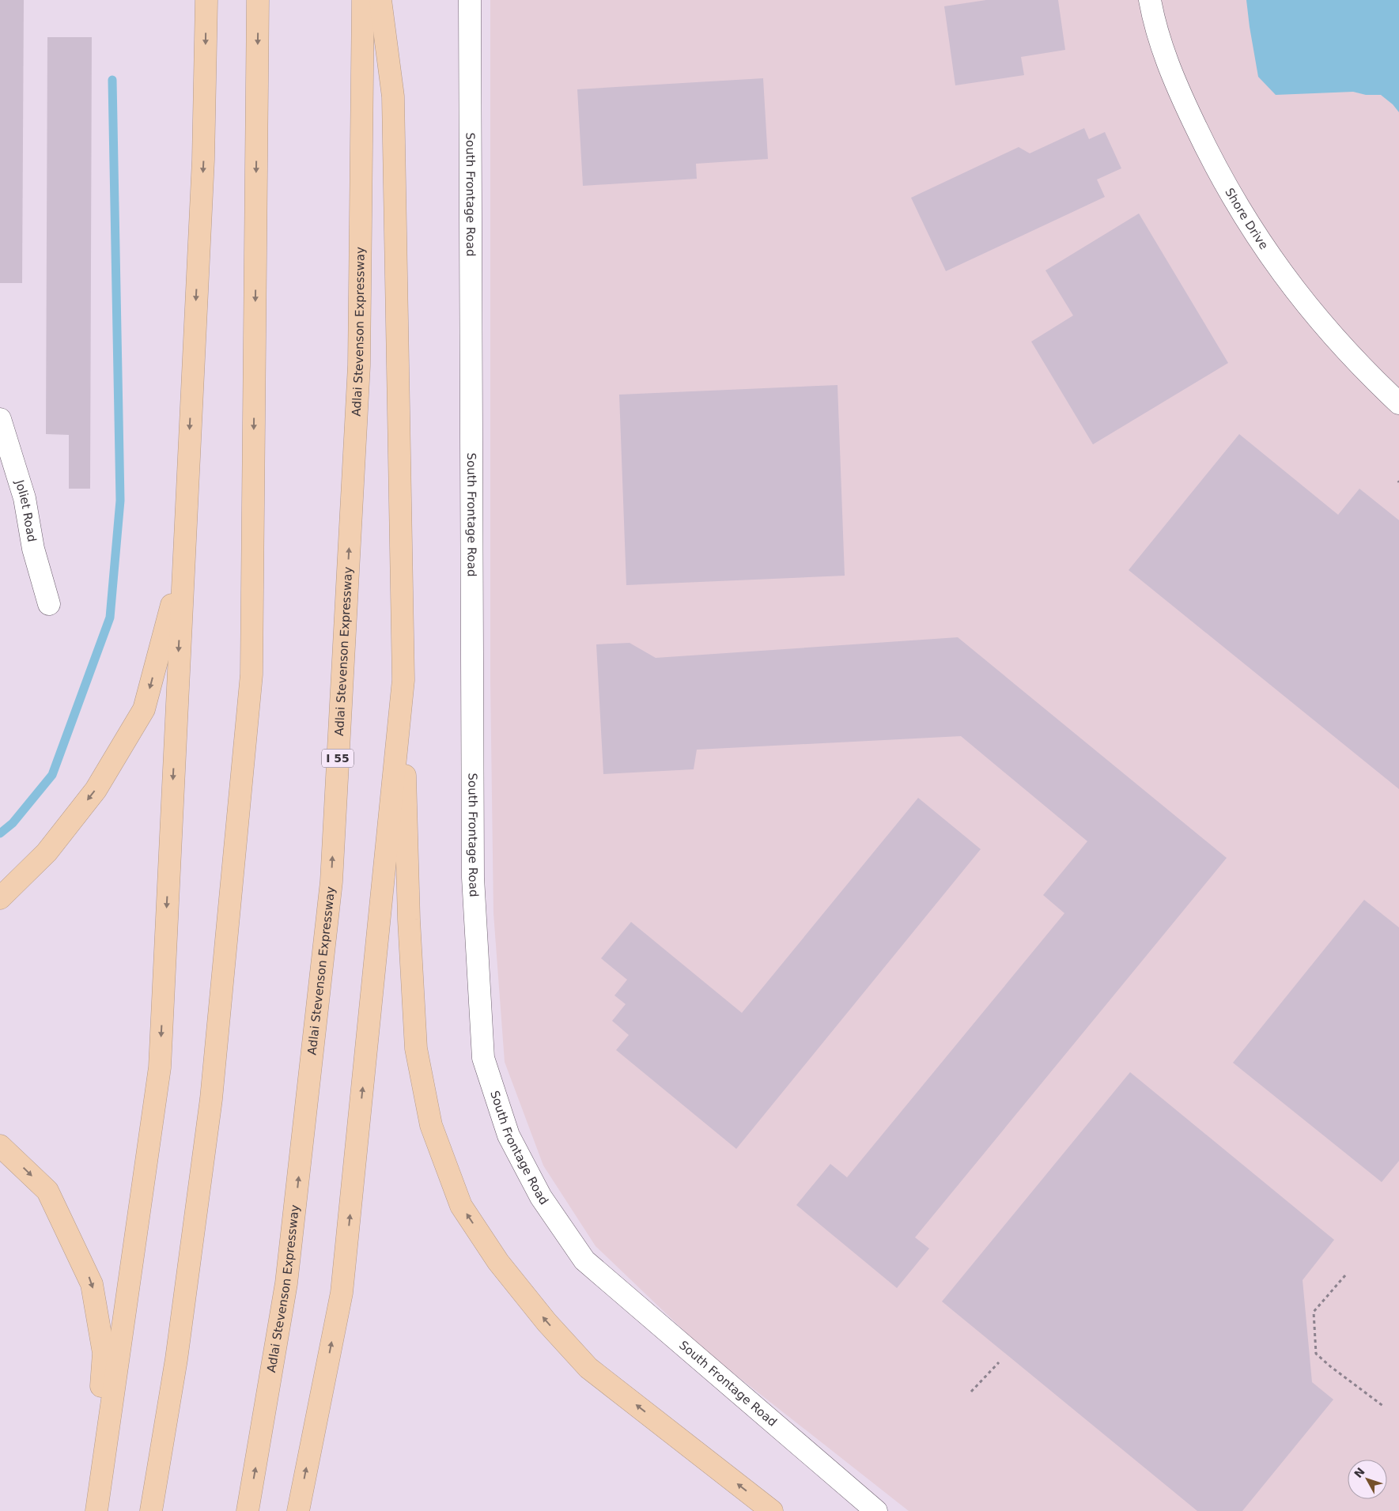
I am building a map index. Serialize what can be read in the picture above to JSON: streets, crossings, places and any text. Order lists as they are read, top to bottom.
{
  "streets": {
    "highway": ["Adlai Stevenson Expressway", "I 55"],
    "street": ["South Frontage Road", "Shore Drive", "Joliet Road"]
  },
  "north": "top left"
}
